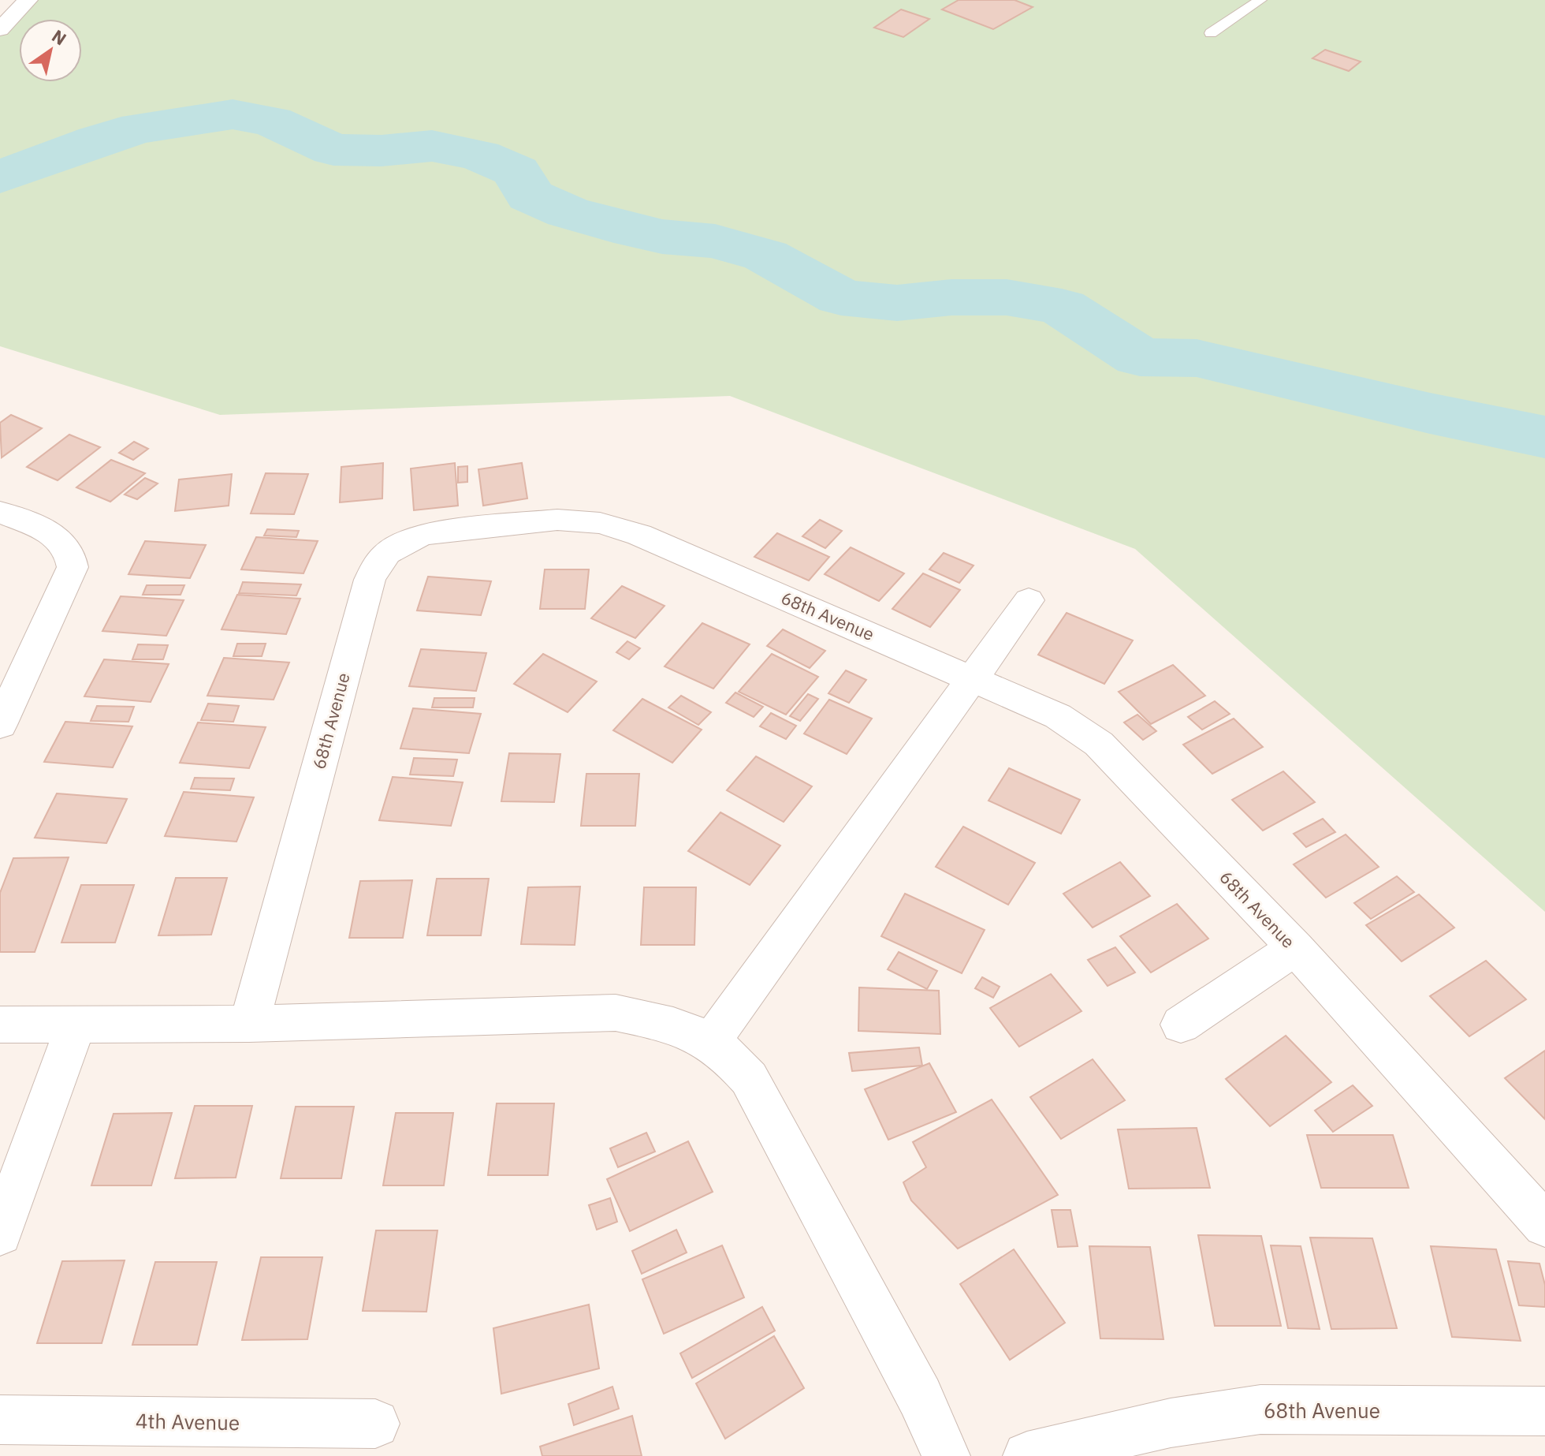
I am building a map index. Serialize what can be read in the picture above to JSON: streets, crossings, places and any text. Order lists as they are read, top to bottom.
{
  "streets": {
    "street": ["68th Avenue", "4th Avenue"]
  },
  "north": "top right"
}
